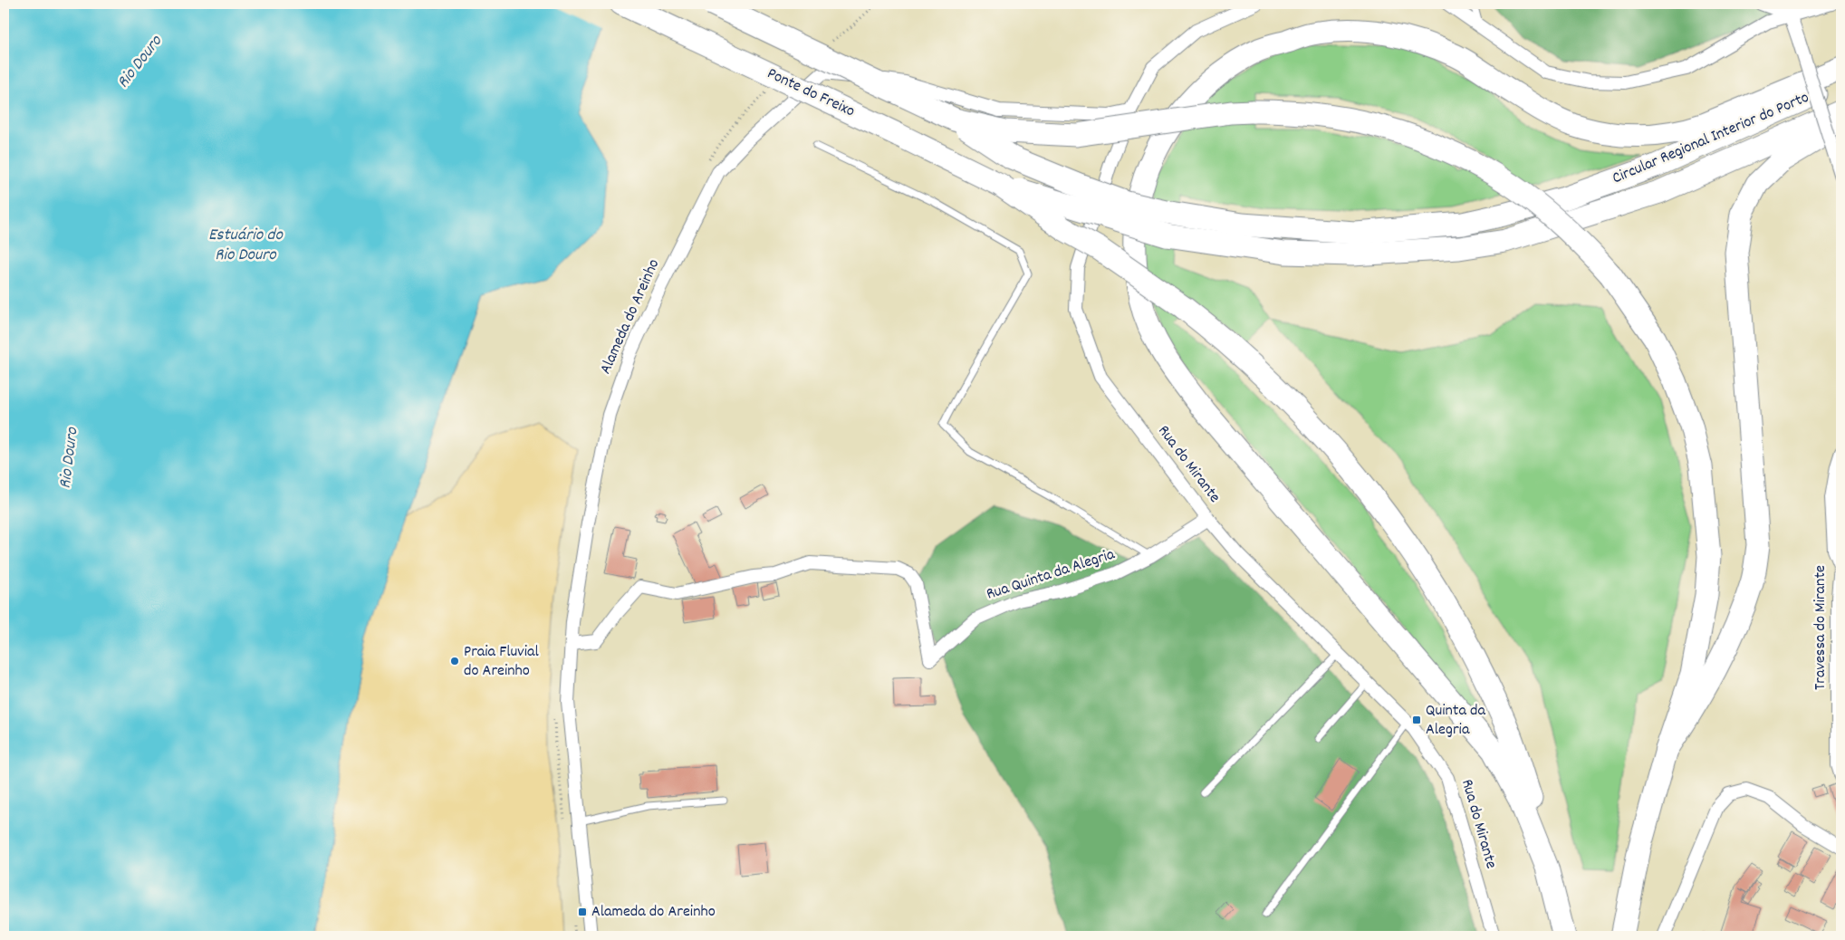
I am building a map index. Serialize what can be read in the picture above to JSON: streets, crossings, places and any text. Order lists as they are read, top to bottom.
{
  "streets": {
    "highway": ["Ponte do Freixo", "Circular Regional Interior do Porto"],
    "street": [
      "Alameda do Areinho",
      "Rua do Mirante",
      "Rua Quinta da Alegria",
      "Travessa do Mirante"
    ]
  },
  "crossings": [
    ["Ponte do Freixo", "Circular Regional Interior do Porto"],
    ["Alameda do Areinho", "Rua do Mirante"],
    ["Alameda do Areinho", "Rua Quinta da Alegria"],
    ["Rua do Mirante", "Rua Quinta da Alegria"]
  ],
  "water": ["Rio Douro", "Estuário do Rio Douro"],
  "places": {
    "other": ["Praia Fluvial do Areinho"],
    "transit": ["Quinta da Alegria", "Alameda do Areinho"]
  }
}
